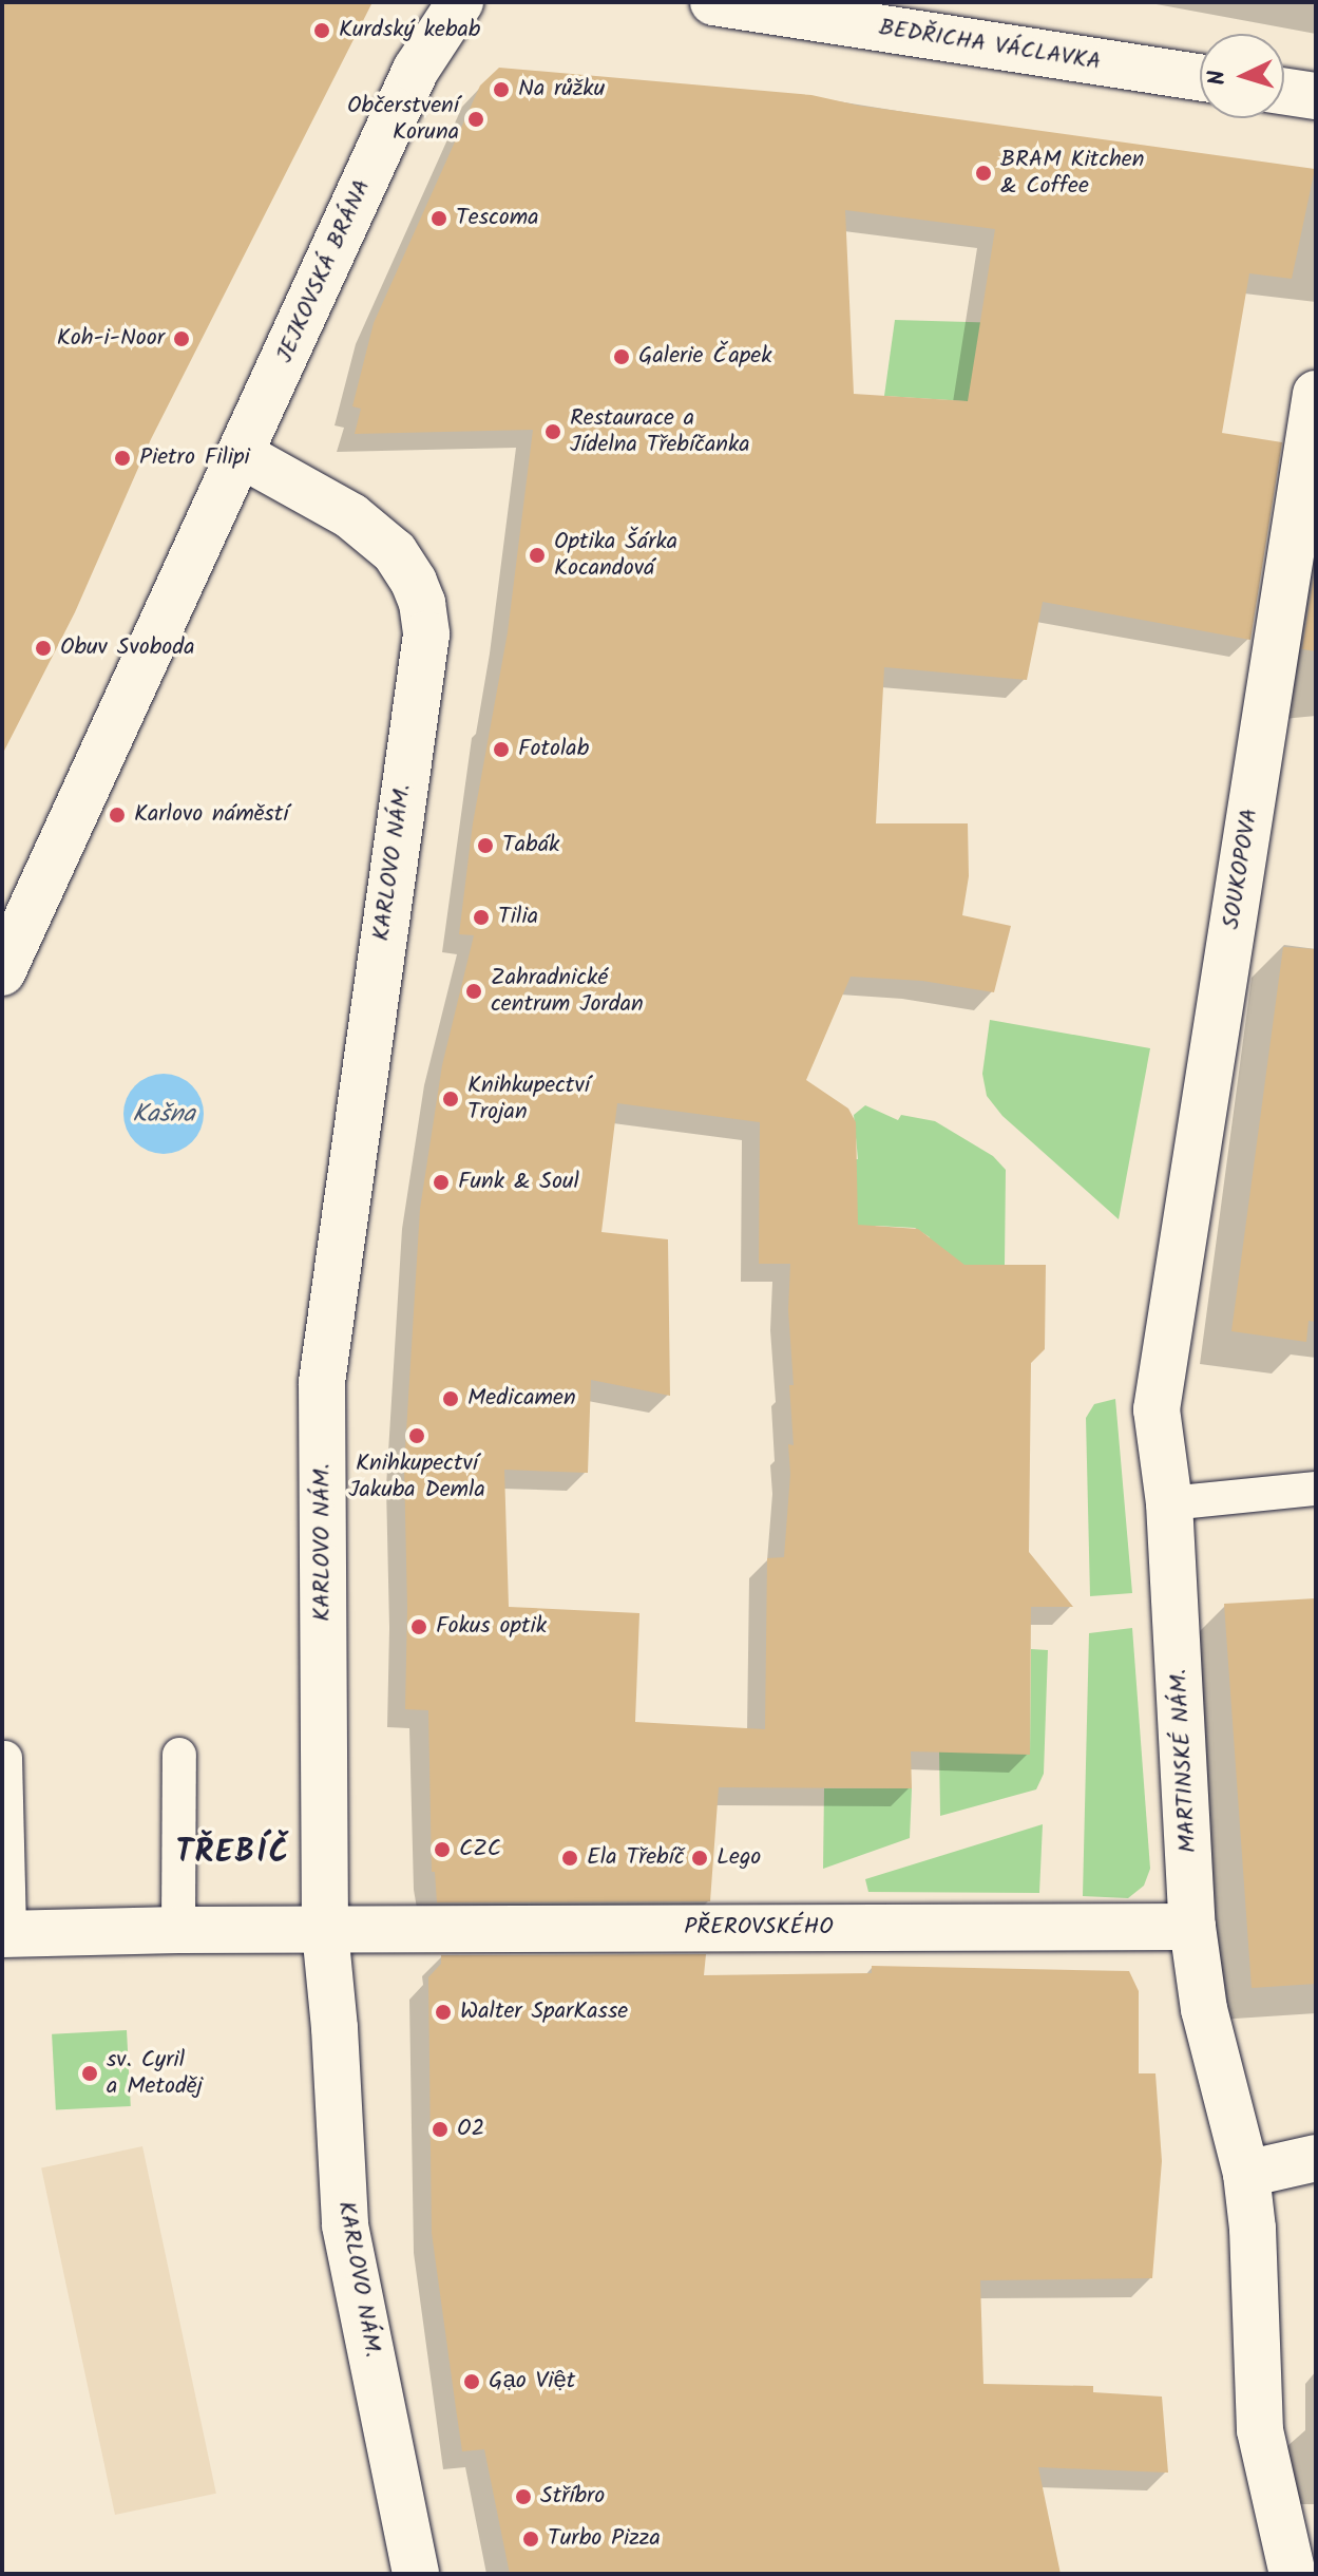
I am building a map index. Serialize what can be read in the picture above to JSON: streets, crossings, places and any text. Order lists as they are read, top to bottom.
{
  "streets": {
    "street": [
      "BEDŘICHA VÁCLAVKA",
      "JEJKOVSKÁ BRÁNA",
      "KARLOVO NÁM.",
      "SOUKOPOVA",
      "MARTINSKÉ NÁM.",
      "PŘEROVSKÉHO"
    ]
  },
  "crossings": [
    ["JEJKOVSKÁ BRÁNA", "KARLOVO NÁM."],
    ["KARLOVO NÁM.", "PŘEROVSKÉHO"],
    ["SOUKOPOVA", "MARTINSKÉ NÁM."],
    ["MARTINSKÉ NÁM.", "PŘEROVSKÉHO"]
  ],
  "districts": ["TŘEBÍČ"],
  "water": ["Kašna"],
  "places": [
    "Kurdský kebab",
    "Na růžku",
    "Občerstvení Koruna",
    "BRAM Kitchen & Coffee",
    "Tescoma",
    "Koh-i-Noor",
    "Galerie Čapek",
    "Restaurace a Jídelna Třebíčanka",
    "Pietro Filipi",
    "Optika Šárka Kocandová",
    "Obuv Svoboda",
    "Fotolab",
    "Karlovo náměstí",
    "Tabák",
    "Tilia",
    "Zahradnické centrum Jordan",
    "Knihkupectví Trojan",
    "Funk & Soul",
    "Medicamen",
    "Knihkupectví Jakuba Demla",
    "Fokus optik",
    "CZC",
    "Ela Třebíč",
    "Lego",
    "Walter SparKasse",
    "sv. Cyril a Metoděj",
    "O2",
    "Gạo Việt",
    "Stříbro",
    "Turbo Pizza"
  ],
  "north": "left"
}
